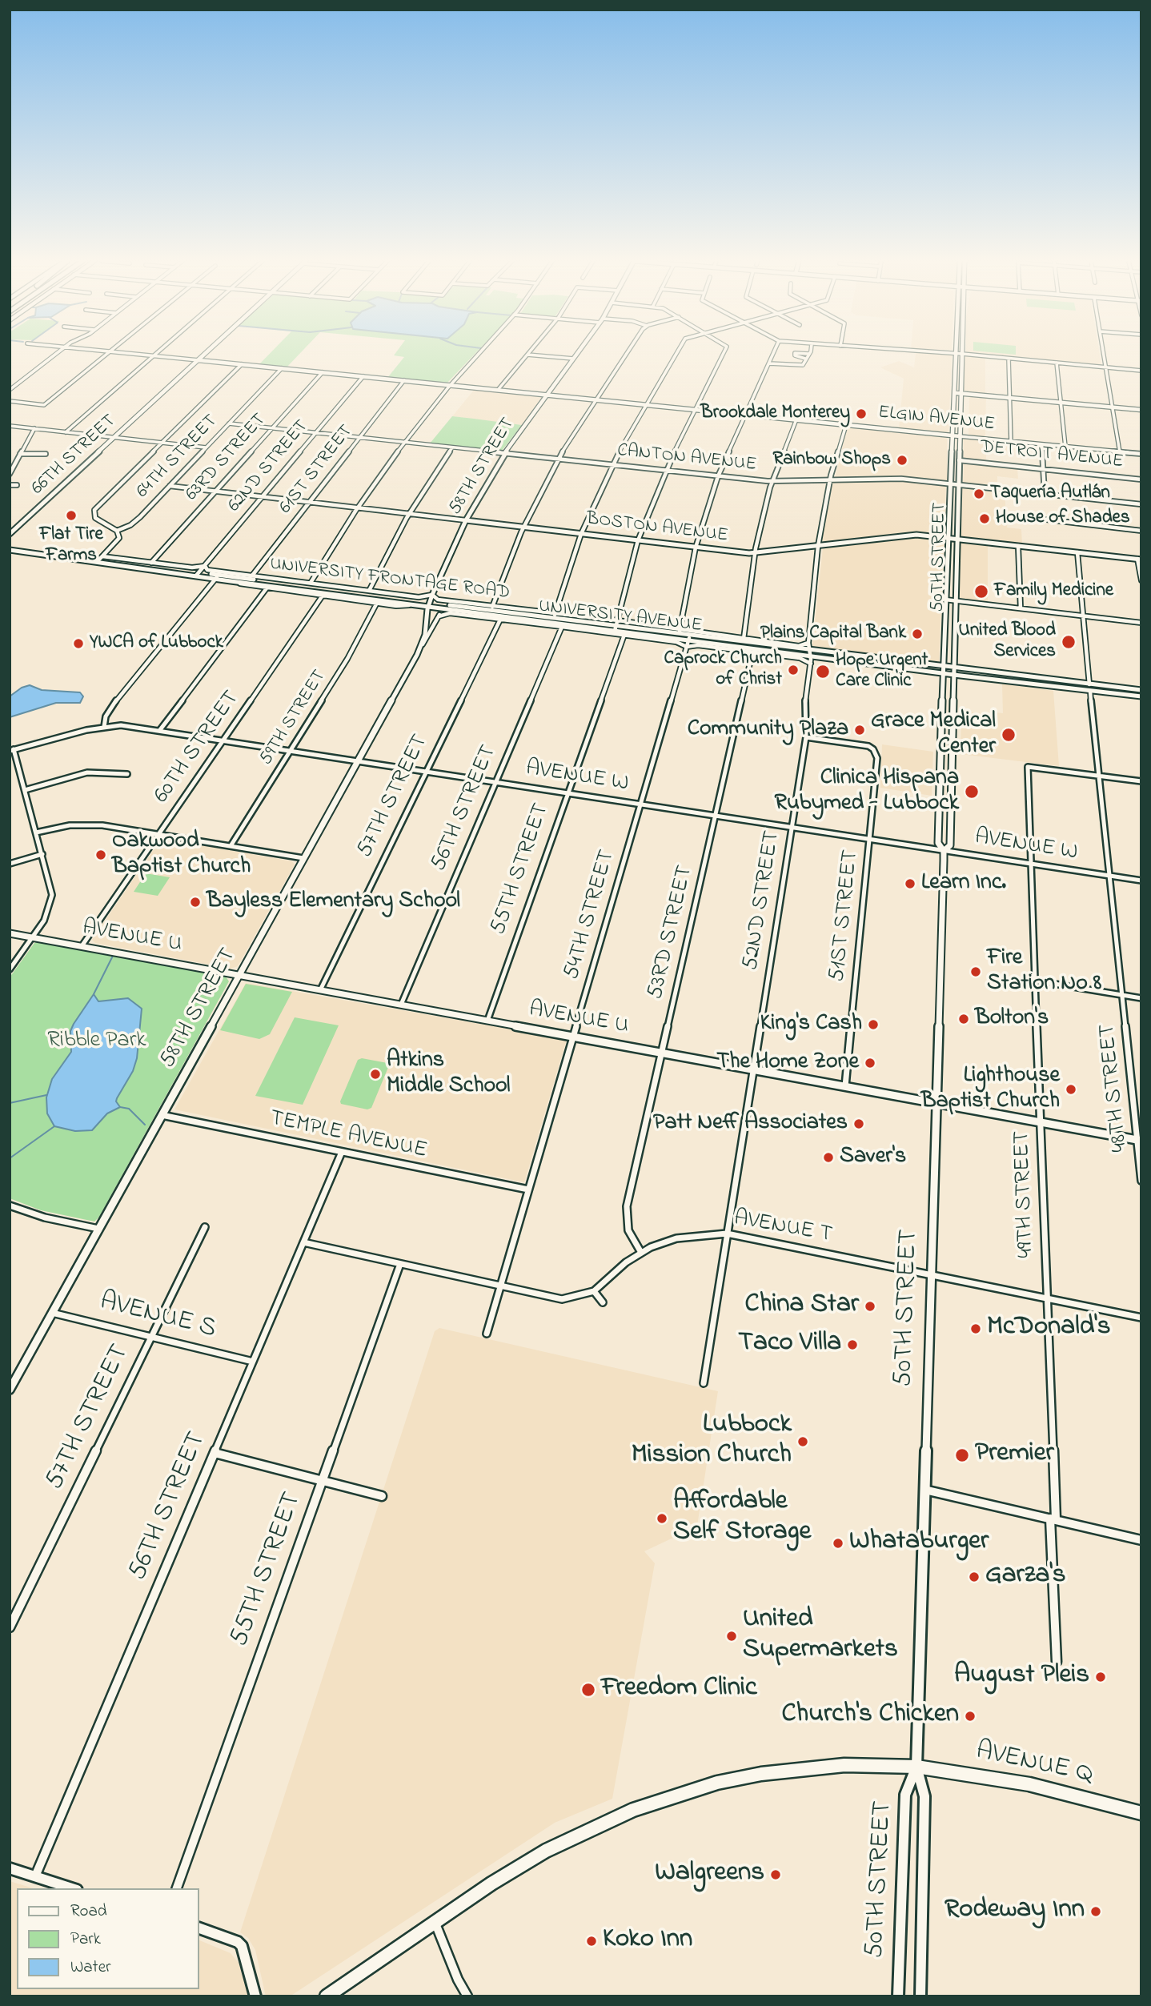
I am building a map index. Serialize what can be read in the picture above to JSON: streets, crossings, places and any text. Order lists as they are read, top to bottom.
{
  "streets": {
    "highway": ["AVENUE Q"],
    "main road": [
      "ELGIN AVENUE",
      "66TH STREET",
      "58TH STREET",
      "BOSTON AVENUE",
      "50TH STREET",
      "UNIVERSITY AVENUE",
      "AVENUE U"
    ],
    "street": [
      "DETROIT AVENUE",
      "64TH STREET",
      "63RD STREET",
      "CANTON AVENUE",
      "62ND STREET",
      "61ST STREET",
      "UNIVERSITY FRONTAGE ROAD",
      "59TH STREET",
      "60TH STREET",
      "AVENUE W",
      "57TH STREET",
      "56TH STREET",
      "55TH STREET",
      "52ND STREET",
      "54TH STREET",
      "51ST STREET",
      "53RD STREET",
      "48TH STREET",
      "TEMPLE AVENUE",
      "49TH STREET",
      "AVENUE T",
      "AVENUE S"
    ]
  },
  "crossings": [
    ["ELGIN AVENUE", "66TH STREET"],
    ["ELGIN AVENUE", "64TH STREET"],
    ["ELGIN AVENUE", "63RD STREET"],
    ["ELGIN AVENUE", "62ND STREET"],
    ["ELGIN AVENUE", "58TH STREET"],
    ["ELGIN AVENUE", "61ST STREET"],
    ["ELGIN AVENUE", "50TH STREET"],
    ["ELGIN AVENUE", "52ND STREET"],
    ["DETROIT AVENUE", "50TH STREET"],
    ["64TH STREET", "CANTON AVENUE"],
    ["64TH STREET", "BOSTON AVENUE"],
    ["63RD STREET", "CANTON AVENUE"],
    ["63RD STREET", "BOSTON AVENUE"],
    ["63RD STREET", "UNIVERSITY FRONTAGE ROAD"],
    ["CANTON AVENUE", "62ND STREET"],
    ["CANTON AVENUE", "58TH STREET"],
    ["CANTON AVENUE", "61ST STREET"],
    ["CANTON AVENUE", "50TH STREET"],
    ["CANTON AVENUE", "52ND STREET"],
    ["62ND STREET", "BOSTON AVENUE"],
    ["62ND STREET", "UNIVERSITY FRONTAGE ROAD"],
    ["62ND STREET", "UNIVERSITY AVENUE"],
    ["58TH STREET", "BOSTON AVENUE"],
    ["58TH STREET", "UNIVERSITY FRONTAGE ROAD"],
    ["58TH STREET", "UNIVERSITY AVENUE"],
    ["58TH STREET", "AVENUE W"],
    ["58TH STREET", "AVENUE U"],
    ["58TH STREET", "TEMPLE AVENUE"],
    ["58TH STREET", "AVENUE S"],
    ["61ST STREET", "BOSTON AVENUE"],
    ["61ST STREET", "UNIVERSITY FRONTAGE ROAD"],
    ["BOSTON AVENUE", "50TH STREET"],
    ["BOSTON AVENUE", "52ND STREET"],
    ["BOSTON AVENUE", "48TH STREET"],
    ["50TH STREET", "UNIVERSITY AVENUE"],
    ["50TH STREET", "AVENUE W"],
    ["50TH STREET", "AVENUE U"],
    ["50TH STREET", "AVENUE T"],
    ["50TH STREET", "AVENUE Q"],
    ["UNIVERSITY FRONTAGE ROAD", "UNIVERSITY AVENUE"],
    ["UNIVERSITY FRONTAGE ROAD", "59TH STREET"],
    ["UNIVERSITY FRONTAGE ROAD", "60TH STREET"],
    ["UNIVERSITY FRONTAGE ROAD", "57TH STREET"],
    ["UNIVERSITY FRONTAGE ROAD", "56TH STREET"],
    ["UNIVERSITY FRONTAGE ROAD", "55TH STREET"],
    ["UNIVERSITY FRONTAGE ROAD", "52ND STREET"],
    ["UNIVERSITY FRONTAGE ROAD", "54TH STREET"],
    ["UNIVERSITY FRONTAGE ROAD", "53RD STREET"],
    ["UNIVERSITY AVENUE", "52ND STREET"],
    ["UNIVERSITY AVENUE", "54TH STREET"],
    ["UNIVERSITY AVENUE", "48TH STREET"],
    ["59TH STREET", "AVENUE W"],
    ["60TH STREET", "AVENUE W"],
    ["60TH STREET", "AVENUE U"],
    ["AVENUE W", "57TH STREET"],
    ["AVENUE W", "56TH STREET"],
    ["AVENUE W", "55TH STREET"],
    ["AVENUE W", "52ND STREET"],
    ["AVENUE W", "54TH STREET"],
    ["AVENUE W", "51ST STREET"],
    ["AVENUE W", "53RD STREET"],
    ["AVENUE W", "48TH STREET"],
    ["AVENUE W", "49TH STREET"],
    ["57TH STREET", "AVENUE U"],
    ["57TH STREET", "AVENUE S"],
    ["56TH STREET", "AVENUE U"],
    ["56TH STREET", "TEMPLE AVENUE"],
    ["56TH STREET", "AVENUE T"],
    ["56TH STREET", "AVENUE S"],
    ["55TH STREET", "AVENUE U"],
    ["55TH STREET", "AVENUE T"],
    ["52ND STREET", "51ST STREET"],
    ["52ND STREET", "AVENUE U"],
    ["52ND STREET", "AVENUE T"],
    ["54TH STREET", "AVENUE U"],
    ["54TH STREET", "TEMPLE AVENUE"],
    ["54TH STREET", "AVENUE T"],
    ["51ST STREET", "AVENUE U"],
    ["53RD STREET", "AVENUE U"],
    ["53RD STREET", "AVENUE T"],
    ["AVENUE U", "48TH STREET"],
    ["AVENUE U", "49TH STREET"],
    ["48TH STREET", "49TH STREET"],
    ["49TH STREET", "AVENUE T"]
  ],
  "parks": ["Ribble Park"],
  "places": [
    "Brookdale Monterey",
    "Rainbow Shops",
    "Taquería Autlán",
    "Flat Tire Farms",
    "House of Shades",
    "Family Medicine",
    "Plains Capital Bank",
    "United Blood Services",
    "YWCA of Lubbock",
    "Caprock Church of Christ",
    "Hope Urgent Care Clinic",
    "Community Plaza",
    "Grace Medical Center",
    "Clinica Hispana Rubymed - Lubbock",
    "Oakwood Baptist Church",
    "Learn Inc.",
    "Bayless Elementary School",
    "Fire Station No 8",
    "Bolton's",
    "King's Cash",
    "The Home Zone",
    "Atkins Middle School",
    "Lighthouse Baptist Church",
    "Patt Neff Associates",
    "Saver's",
    "China Star",
    "McDonald's",
    "Taco Villa",
    "Lubbock Mission Church",
    "Premier",
    "Affordable Self Storage",
    "Whataburger",
    "Garza's",
    "United Supermarkets",
    "August Pleis",
    "Freedom Clinic",
    "Church's Chicken",
    "Walgreens",
    "Rodeway Inn",
    "Koko Inn"
  ],
  "legend": ["Road", "Park", "Water"]
}
